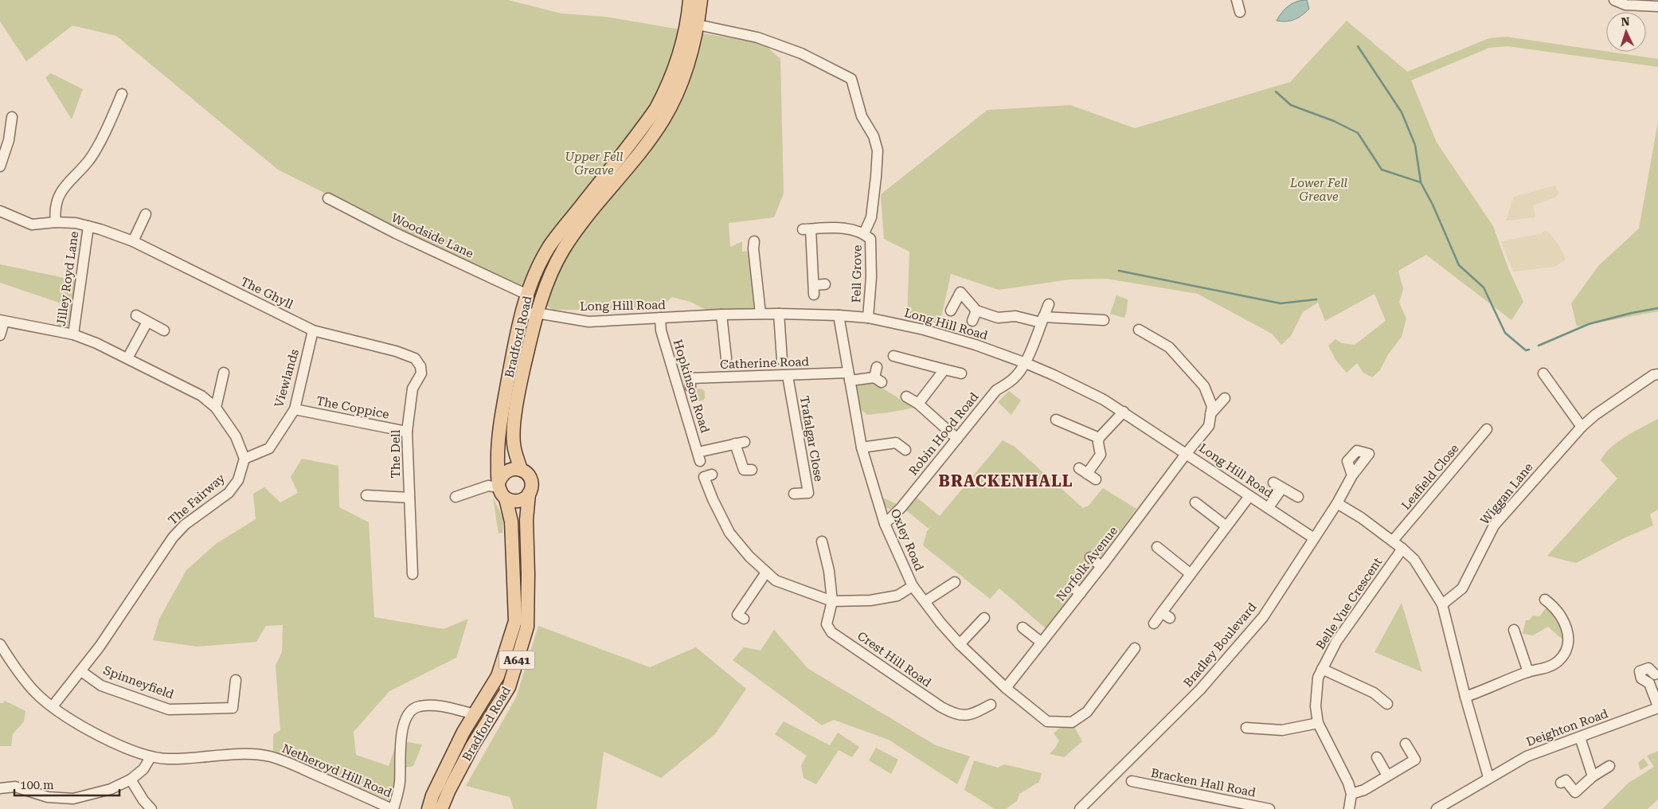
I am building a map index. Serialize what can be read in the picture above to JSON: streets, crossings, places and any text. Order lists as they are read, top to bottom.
{
  "streets": {
    "main road": ["Bradford Road", "A641"],
    "street": [
      "Woodside Lane",
      "Fell Grove",
      "Jilley Royd Lane",
      "The Ghyll",
      "Long Hill Road",
      "Catherine Road",
      "Viewlands",
      "Hopkinson Road",
      "The Coppice",
      "Robin Hood Road",
      "Trafalgar Close",
      "The Dell",
      "Leafield Close",
      "Wiggan Lane",
      "The Fairway",
      "Oxley Road",
      "Norfolk Avenue",
      "Belle Vue Crescent",
      "Bradley Boulevard",
      "Crest Hill Road",
      "Spinneyfield",
      "Deighton Road",
      "Netheroyd Hill Road",
      "Bracken Hall Road"
    ]
  },
  "crossings": [
    ["Woodside Lane", "Bradford Road"],
    ["Fell Grove", "Long Hill Road"],
    ["Fell Grove", "Bradford Road"],
    ["Jilley Royd Lane", "The Ghyll"],
    ["The Ghyll", "Viewlands"],
    ["The Ghyll", "The Dell"],
    ["Long Hill Road", "Bradford Road"],
    ["Long Hill Road", "Hopkinson Road"],
    ["Long Hill Road", "Robin Hood Road"],
    ["Long Hill Road", "Oxley Road"],
    ["Long Hill Road", "Norfolk Avenue"],
    ["Long Hill Road", "Bradley Boulevard"],
    ["Catherine Road", "Trafalgar Close"],
    ["Catherine Road", "Oxley Road"],
    ["Viewlands", "The Coppice"],
    ["Viewlands", "The Fairway"],
    ["The Coppice", "The Dell"],
    ["Robin Hood Road", "Oxley Road"],
    ["The Fairway", "Spinneyfield"],
    ["The Fairway", "Netheroyd Hill Road"],
    ["Oxley Road", "Norfolk Avenue"]
  ],
  "districts": ["BRACKENHALL"],
  "parks": ["Upper Fell Greave", "Lower Fell Greave"],
  "scale_bar": "100 m",
  "north": "top"
}
